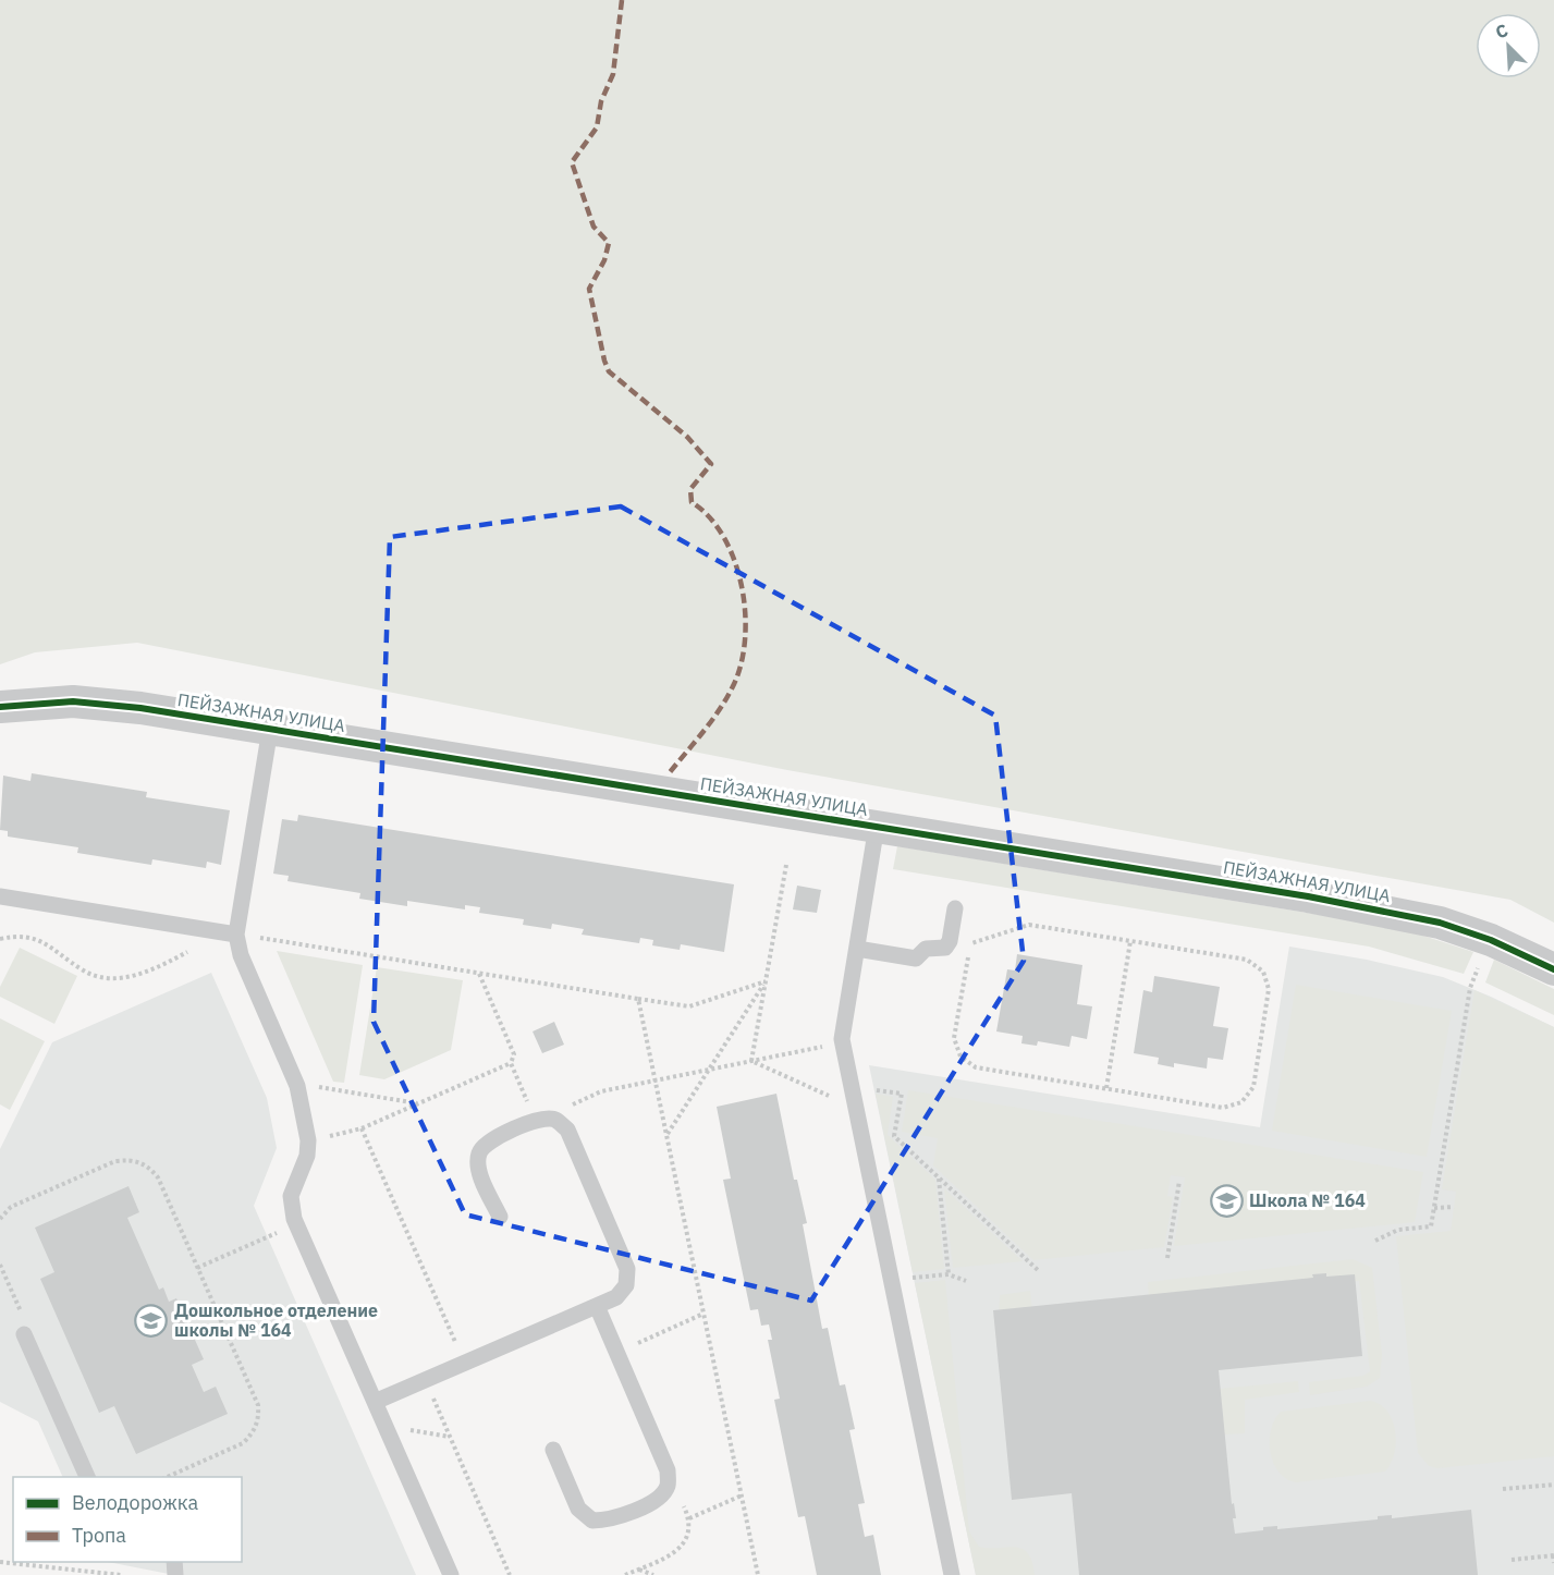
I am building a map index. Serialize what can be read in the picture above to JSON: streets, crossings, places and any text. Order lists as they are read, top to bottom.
{
  "streets": {
    "street": ["ПЕЙЗАЖНАЯ УЛИЦА"]
  },
  "places": {
    "school or university": ["Школа № 164", "Дошкольное отделение школы № 164"]
  },
  "legend": ["Велодорожка", "Тропа"],
  "north": "top left"
}
